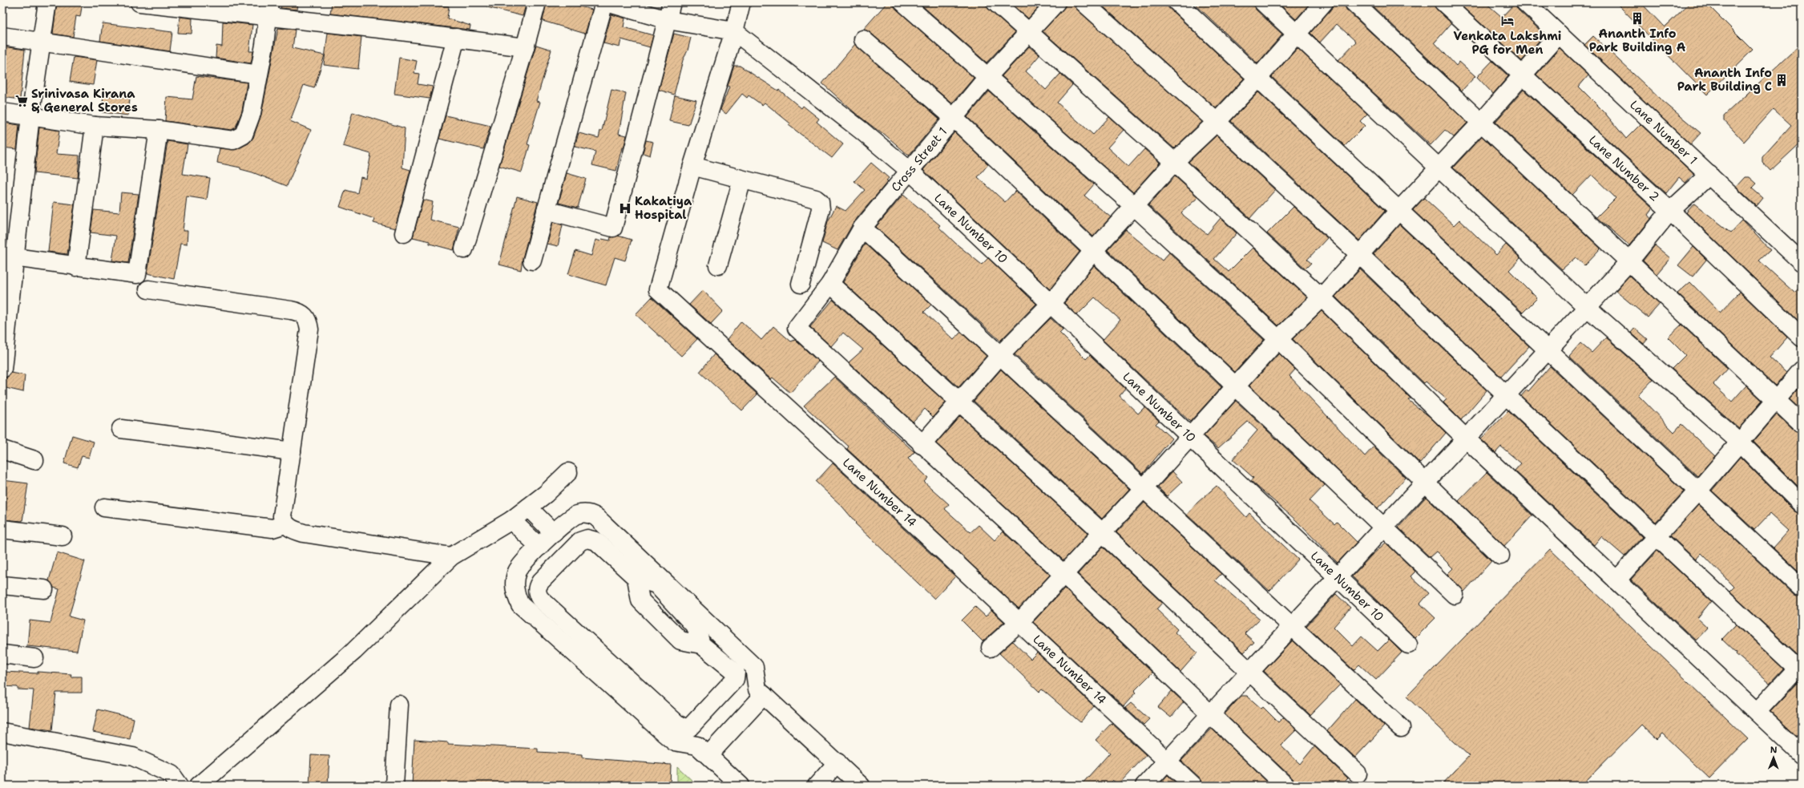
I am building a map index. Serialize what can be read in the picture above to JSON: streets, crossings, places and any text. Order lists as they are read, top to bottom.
{
  "streets": {
    "street": [
      "Lane Number 1",
      "Cross Street 1",
      "Lane Number 2",
      "Lane Number 10",
      "Lane Number 14"
    ]
  },
  "crossings": [
    ["Cross Street 1", "Lane Number 10"]
  ],
  "places": {
    "building": ["Ananth Info Park Building A", "Ananth Info Park Building C"],
    "hotel": ["Venkata Lakshmi PG for Men"],
    "supermarket": ["Srinivasa Kirana & General Stores"],
    "hospital": ["Kakatiya Hospital"]
  },
  "north": "top"
}
